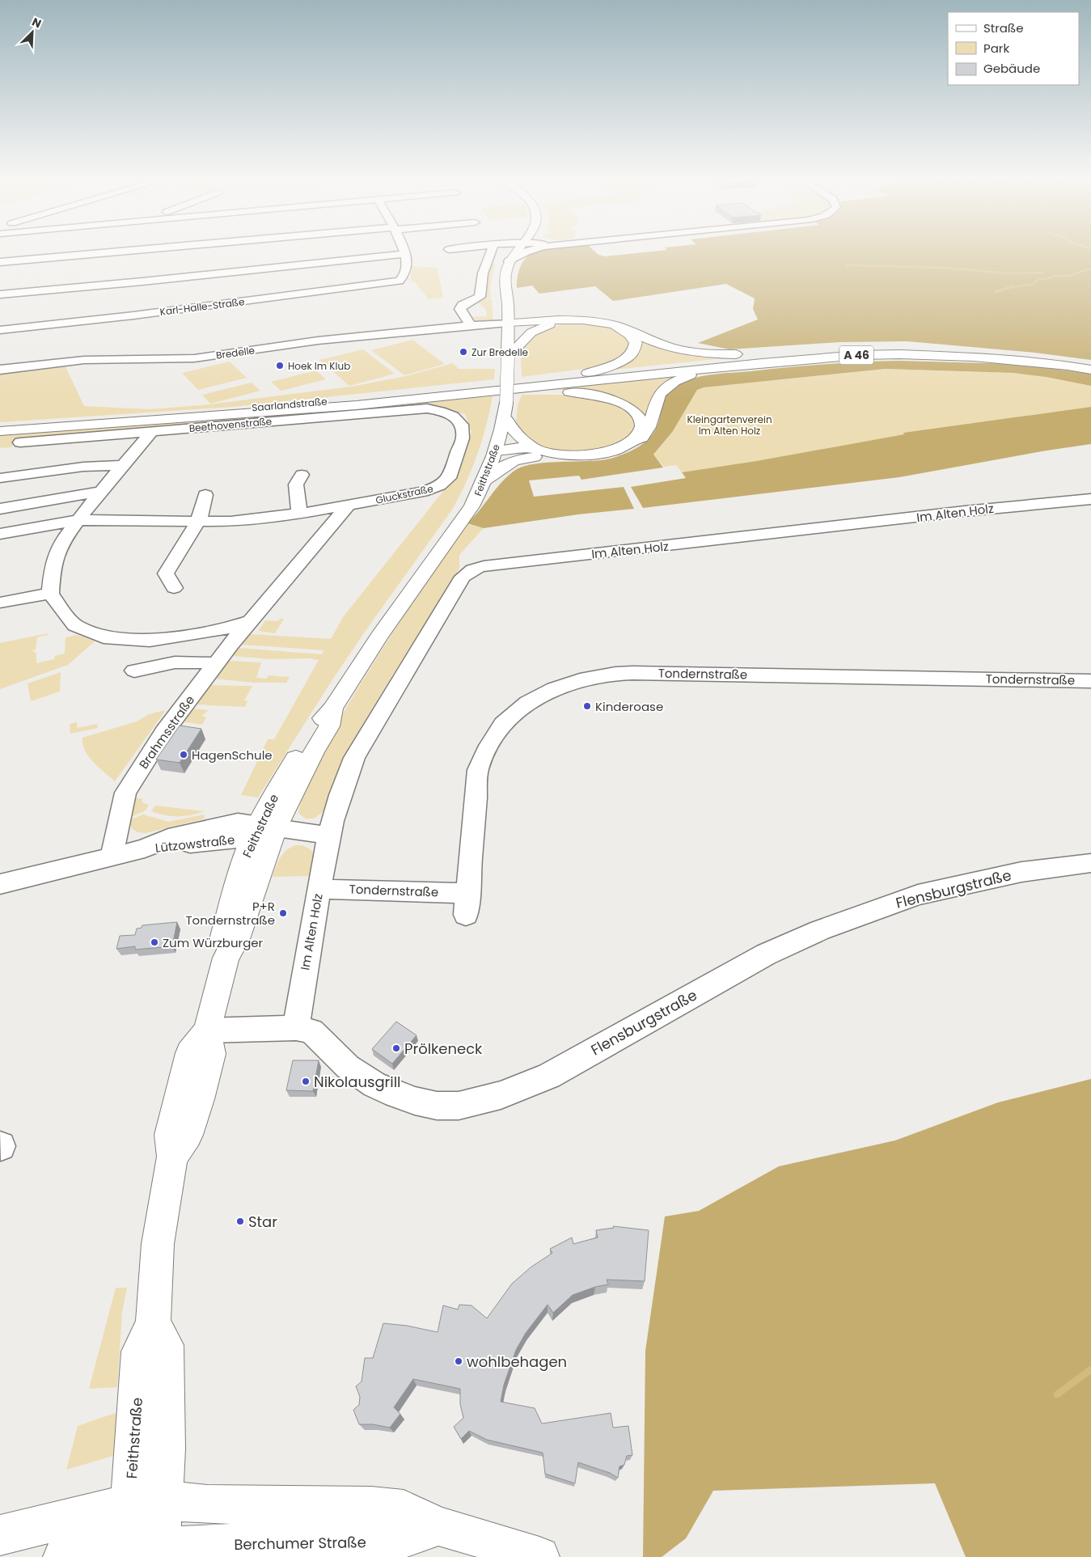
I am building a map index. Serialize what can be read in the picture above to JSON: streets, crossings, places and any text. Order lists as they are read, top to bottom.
{
  "streets": {
    "main road": [
      "A 46",
      "Saarlandstraße",
      "Feithstraße",
      "Berchumer Straße"
    ],
    "street": [
      "Karl-Halle-Straße",
      "Bredelle",
      "Beethovenstraße",
      "Gluckstraße",
      "Im Alten Holz",
      "Tondernstraße",
      "Brahmsstraße",
      "Lützowstraße",
      "Flensburgstraße"
    ]
  },
  "crossings": [
    ["Bredelle", "Feithstraße"],
    ["A 46", "Saarlandstraße"],
    ["Beethovenstraße", "Gluckstraße"],
    ["Feithstraße", "Lützowstraße"],
    ["Feithstraße", "Flensburgstraße"],
    ["Feithstraße", "Berchumer Straße"],
    ["Gluckstraße", "Brahmsstraße"],
    ["Im Alten Holz", "Tondernstraße"],
    ["Im Alten Holz", "Flensburgstraße"],
    ["Brahmsstraße", "Lützowstraße"]
  ],
  "parks": ["Kleingartenverein Im Alten Holz"],
  "places": [
    "Zur Bredelle",
    "Hoek Im Klub",
    "Kinderoase",
    "HagenSchule",
    "P+R Tondernstraße",
    "Zum Würzburger",
    "Prölkeneck",
    "Nikolausgrill",
    "Star",
    "wohlbehagen"
  ],
  "legend": ["Straße", "Park", "Gebäude"],
  "north": "top right"
}
